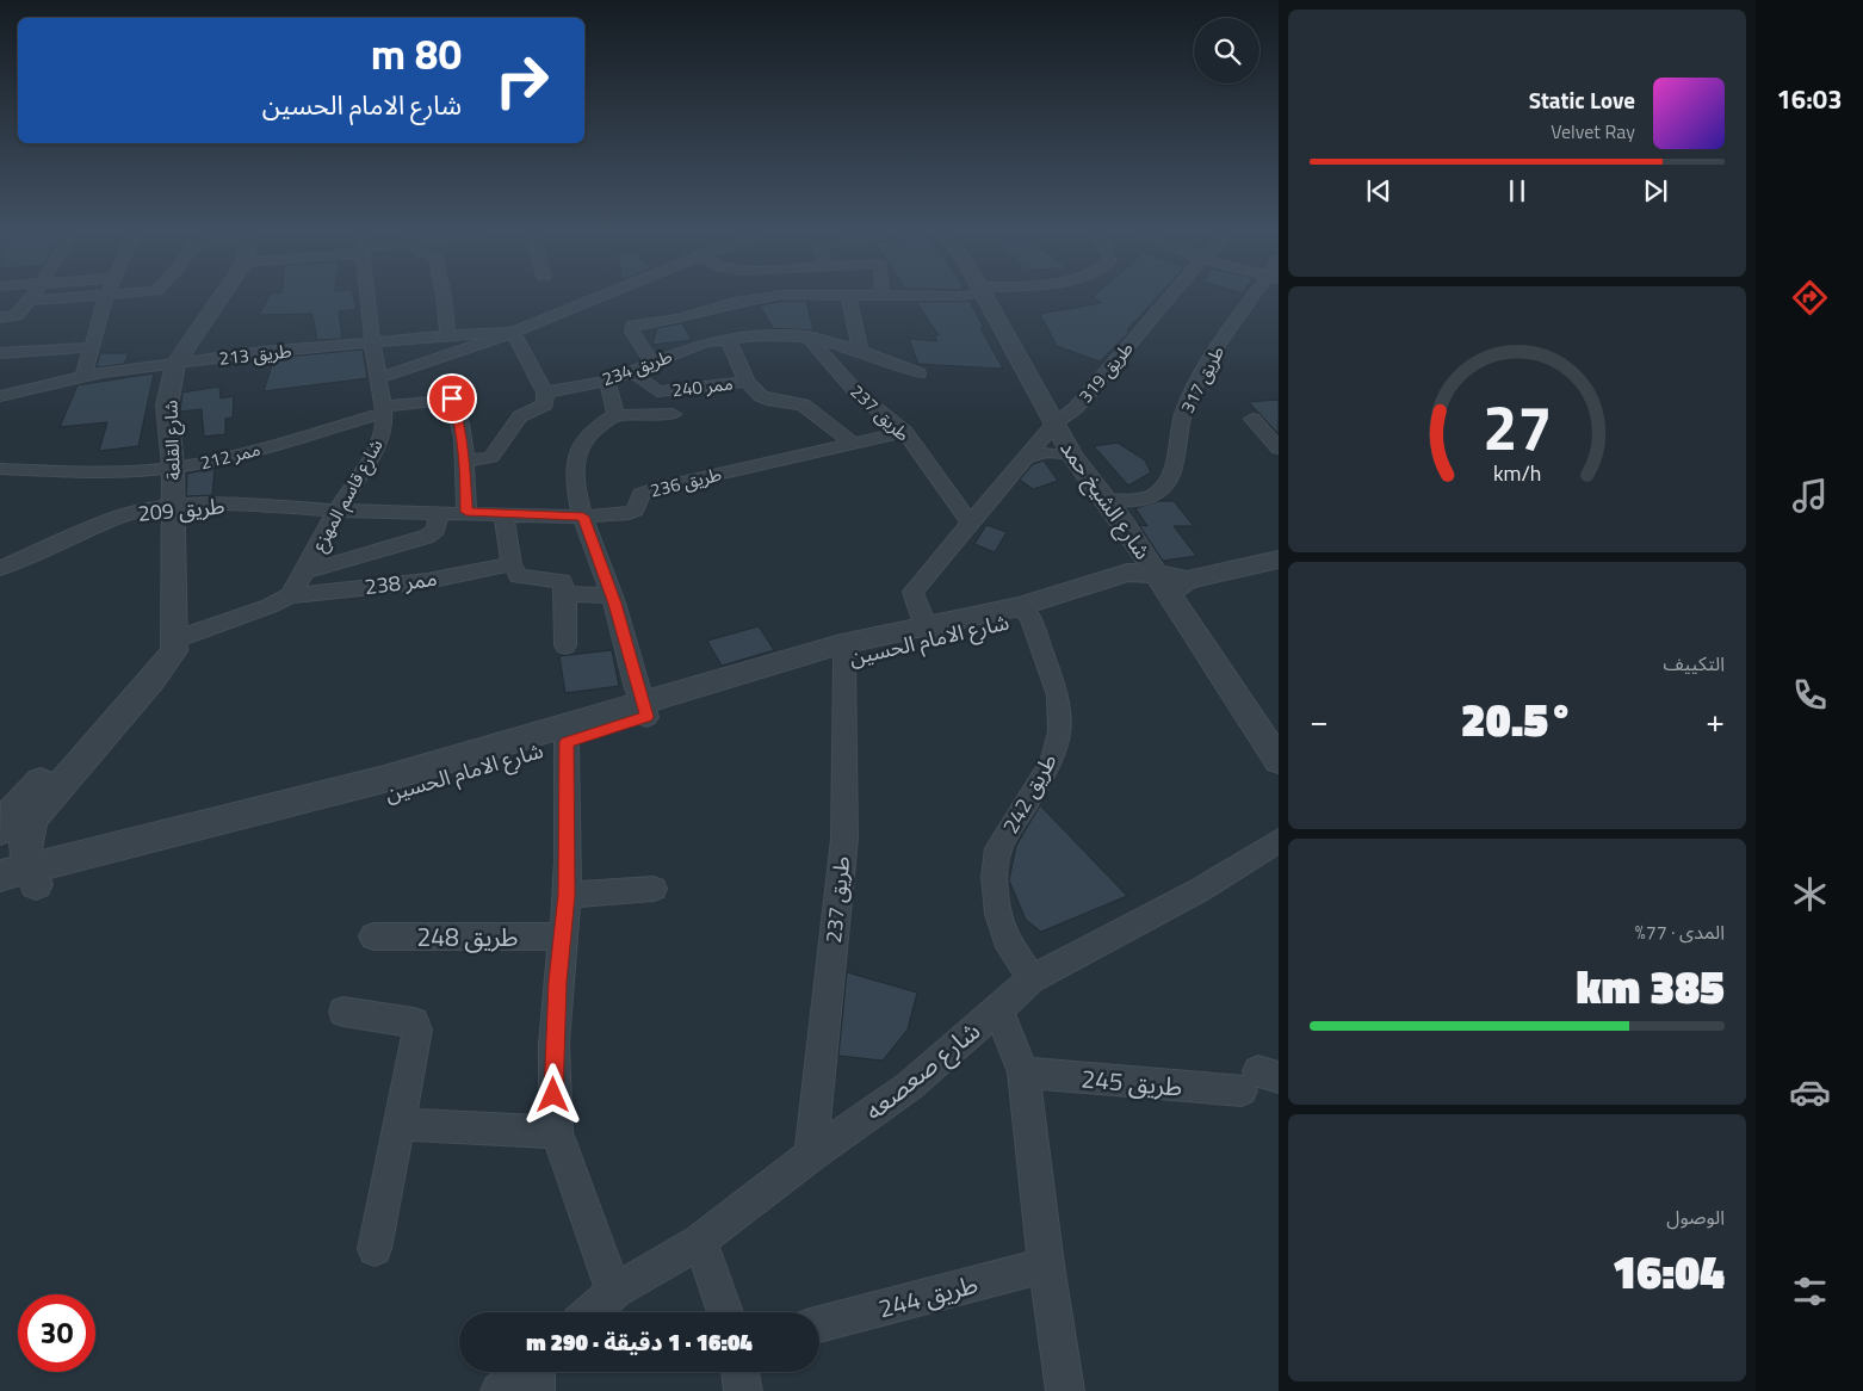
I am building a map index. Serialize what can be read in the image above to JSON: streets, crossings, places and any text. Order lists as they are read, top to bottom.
{
  "streets": {
    "street": [
      "طريق 213",
      "طريق 234",
      "طريق 319",
      "طريق 317",
      "ممر 240",
      "طريق 237",
      "شارع القلعة",
      "ممر 212",
      "طريق 236",
      "شارع قاسم المهزع",
      "شارع الشيخ حمد",
      "طريق 209",
      "ممر 238",
      "شارع الامام الحسين",
      "طريق 242",
      "طريق 248",
      "شارع صعصعه",
      "طريق 245",
      "طريق 244"
    ]
  },
  "crossings": [
    ["طريق 213", "شارع القلعة"],
    ["طريق 213", "شارع قاسم المهزع"],
    ["طريق 234", "ممر 240"],
    ["طريق 234", "طريق 237"],
    ["طريق 319", "شارع الشيخ حمد"],
    ["طريق 317", "شارع الشيخ حمد"],
    ["طريق 237", "طريق 236"],
    ["طريق 237", "شارع الامام الحسين"],
    ["طريق 237", "شارع صعصعه"],
    ["شارع القلعة", "ممر 212"],
    ["شارع القلعة", "طريق 209"],
    ["ممر 212", "شارع قاسم المهزع"],
    ["طريق 236", "شارع قاسم المهزع"],
    ["طريق 236", "طريق 209"],
    ["شارع قاسم المهزع", "طريق 209"],
    ["شارع قاسم المهزع", "ممر 238"],
    ["شارع الشيخ حمد", "شارع الامام الحسين"],
    ["شارع الامام الحسين", "طريق 242"],
    ["طريق 242", "شارع صعصعه"]
  ],
  "page": {
    "tabs": "16:03",
    "turn": ["80 m", "شارع الامام الحسين"],
    "song": ["Static Love", "Velvet Ray"],
    "tile": [
      "التكييف",
      ["المدى · 77%", "385 km"],
      ["الوصول", "16:04"]
    ],
    "heat": ["−", "20.5°", "+"],
    "limit": "30",
    "trip": "16:04 · 1 دقيقة · 290 m",
    "gauge": ["27", "km/h"]
  }
}
